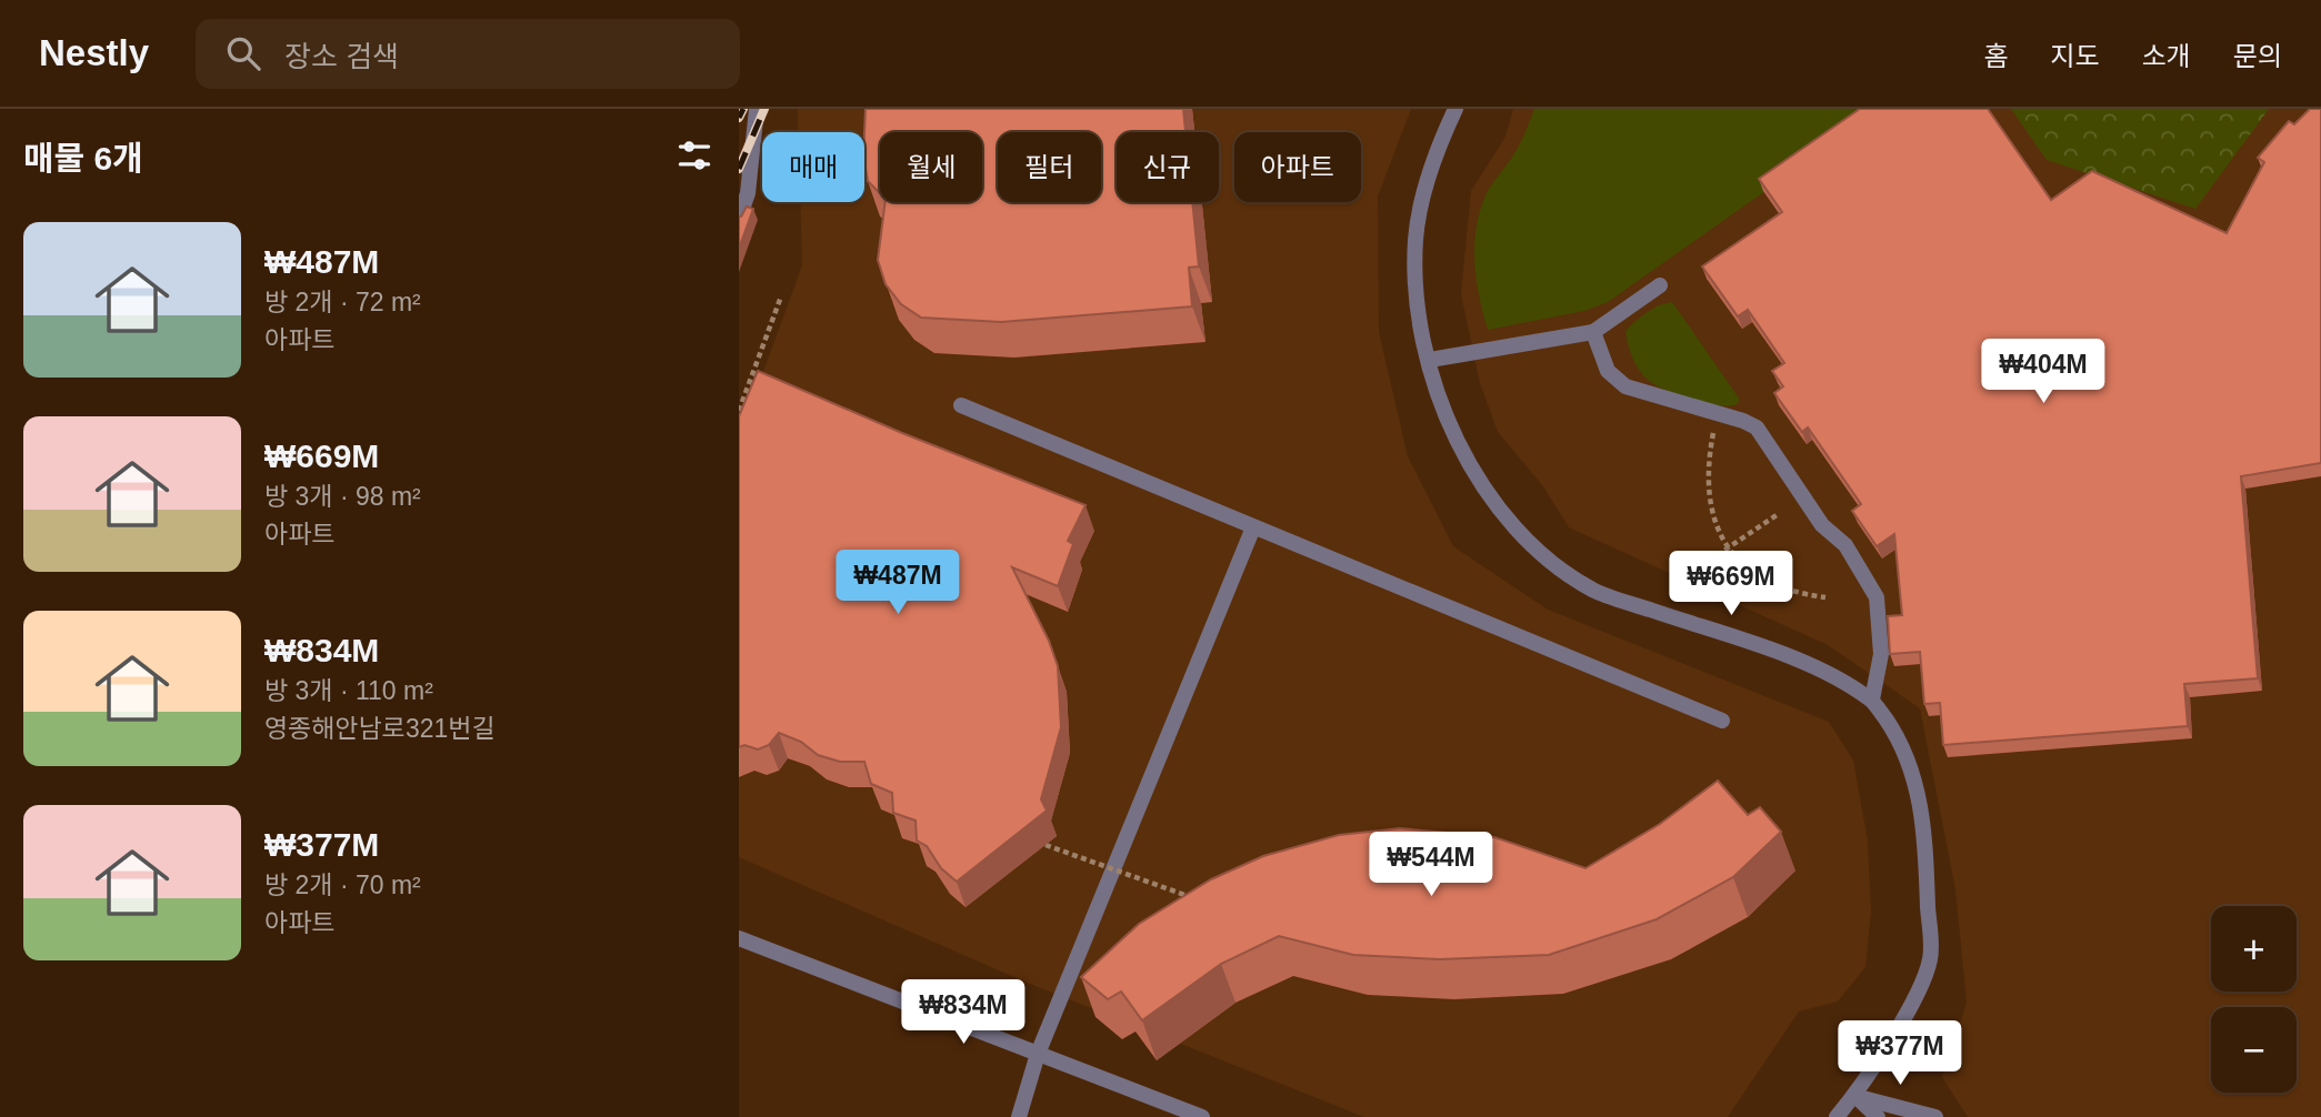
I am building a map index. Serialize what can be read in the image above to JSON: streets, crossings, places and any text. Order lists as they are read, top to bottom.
{
  "page": {
    "header": "Nestly",
    "search": "장소 검색",
    "nav": [
      "홈",
      "지도",
      "소개",
      "문의"
    ],
    "heading": "매물 6개",
    "chip": [
      "매매",
      "월세",
      "필터",
      "신규",
      "아파트"
    ],
    "list": [
      {
        "name": "₩487M",
        "note": "방 2개 · 72 m² · 아파트"
      },
      {
        "name": "₩669M",
        "note": "방 3개 · 98 m² · 아파트"
      },
      {
        "name": "₩834M",
        "note": "방 3개 · 110 m² · 영종해안남로321번길"
      },
      {
        "name": "₩377M",
        "note": "방 2개 · 70 m² · 아파트"
      }
    ],
    "price": [
      "₩404M",
      "₩487M",
      "₩669M",
      "₩544M",
      "₩834M",
      "₩377M"
    ],
    "map_buttons": ["+", "−"]
  }
}
